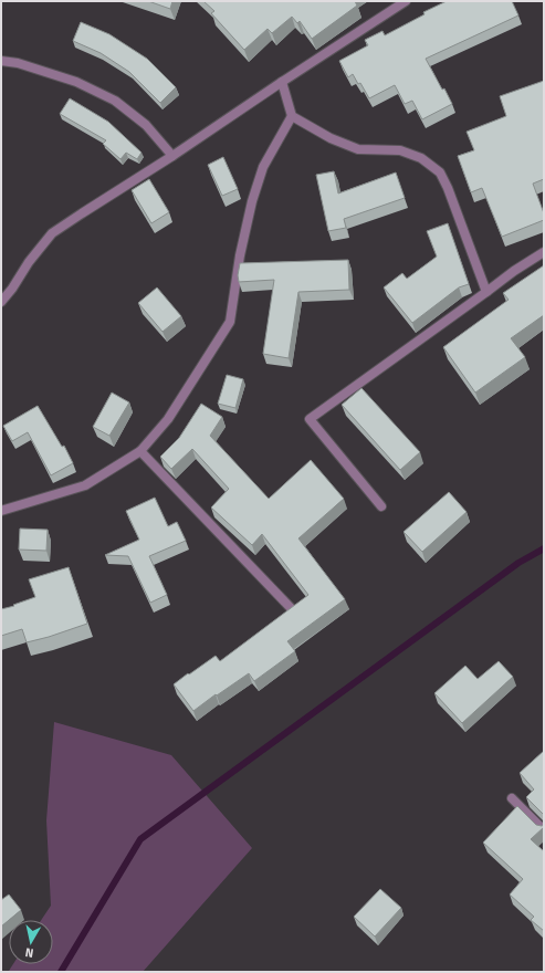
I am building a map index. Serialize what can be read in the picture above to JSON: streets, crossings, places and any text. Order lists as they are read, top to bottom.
{
  "north": "bottom"
}
